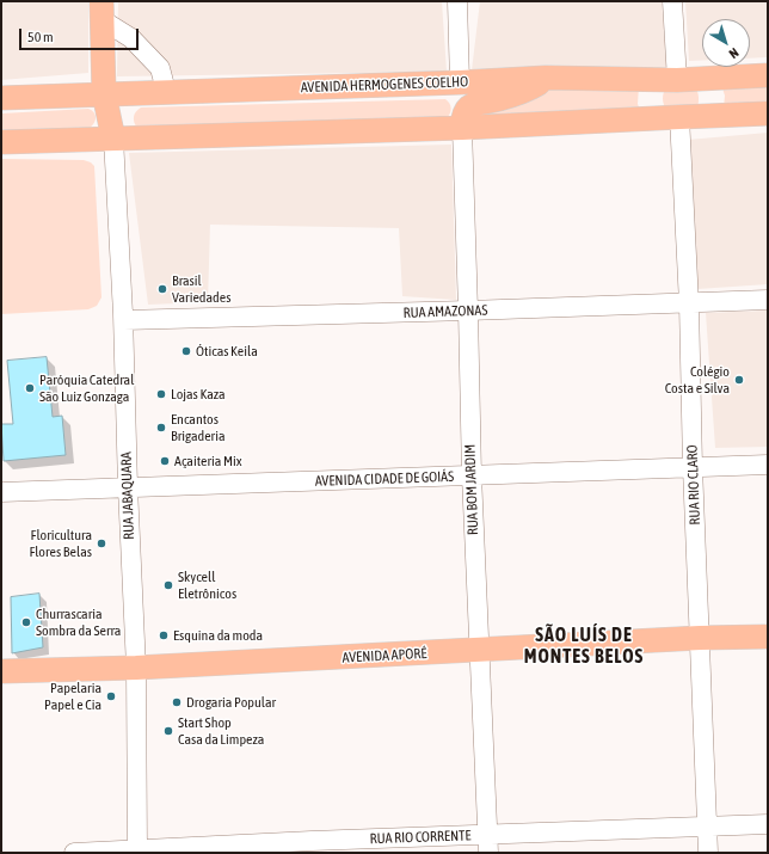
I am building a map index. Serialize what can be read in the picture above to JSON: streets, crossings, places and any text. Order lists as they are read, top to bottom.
{
  "streets": {
    "main road": ["AVENIDA HERMOGENES COELHO", "AVENIDA APORÉ"],
    "street": [
      "RUA AMAZONAS",
      "AVENIDA CIDADE DE GOIÁS",
      "RUA RIO CLARO",
      "RUA BOM JARDIM",
      "RUA JABAQUARA",
      "RUA RIO CORRENTE"
    ]
  },
  "crossings": [
    ["RUA AMAZONAS", "RUA RIO CLARO"],
    ["RUA AMAZONAS", "RUA BOM JARDIM"],
    ["RUA AMAZONAS", "RUA JABAQUARA"],
    ["AVENIDA CIDADE DE GOIÁS", "RUA RIO CLARO"],
    ["AVENIDA CIDADE DE GOIÁS", "RUA BOM JARDIM"],
    ["AVENIDA CIDADE DE GOIÁS", "RUA JABAQUARA"],
    ["RUA RIO CLARO", "AVENIDA APORÉ"],
    ["RUA RIO CLARO", "RUA RIO CORRENTE"],
    ["RUA BOM JARDIM", "AVENIDA APORÉ"],
    ["RUA BOM JARDIM", "RUA RIO CORRENTE"],
    ["RUA JABAQUARA", "AVENIDA APORÉ"],
    ["RUA JABAQUARA", "RUA RIO CORRENTE"]
  ],
  "districts": ["SÃO LUÍS DE MONTES BELOS"],
  "places": [
    "Brasil Variedades",
    "Óticas Keila",
    "Colégio Costa e Silva",
    "Paróquia Catedral São Luiz Gonzaga",
    "Lojas Kaza",
    "Encantos Brigaderia",
    "Açaiteria Mix",
    "Floricultura Flores Belas",
    "Skycell Eletrônicos",
    "Churrascaria Sombra da Serra",
    "Esquina da moda",
    "Papelaria Papel e Cia",
    "Drogaria Popular",
    "Start Shop Casa da Limpeza"
  ],
  "scale_bar": "50 m",
  "north": "bottom right"
}
